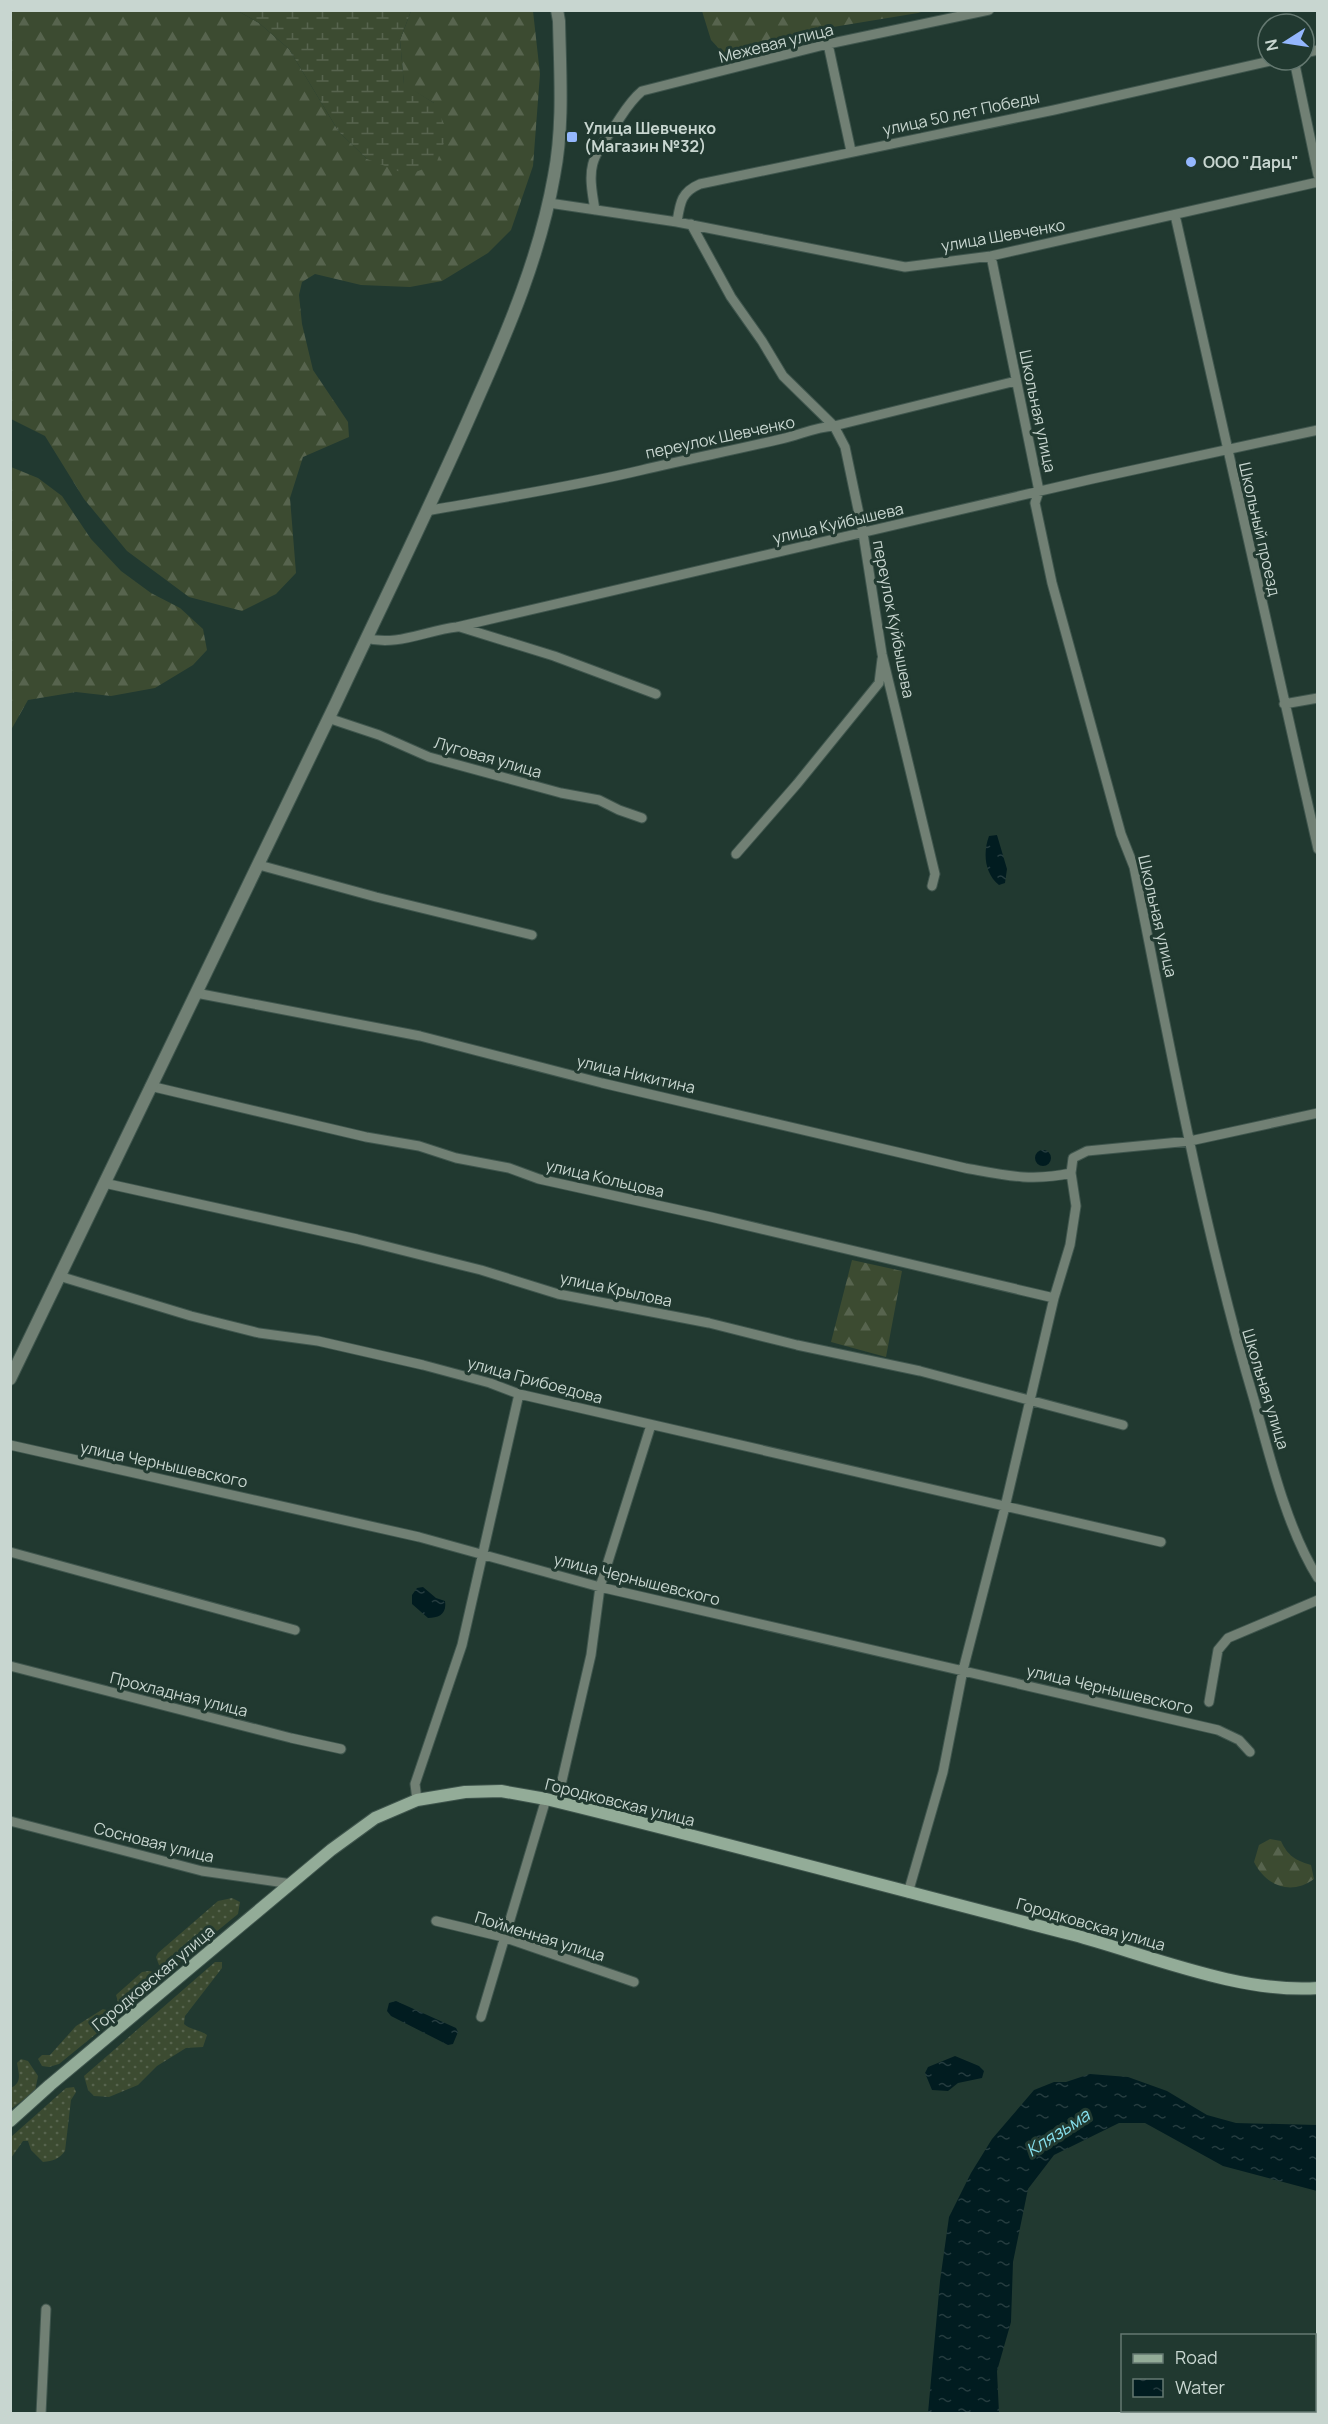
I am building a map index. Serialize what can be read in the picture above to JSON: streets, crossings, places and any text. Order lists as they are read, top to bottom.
{
  "streets": {
    "main road": ["Городковская улица"],
    "street": [
      "Межевая улица",
      "улица 50 лет Победы",
      "улица Шевченко",
      "Школьная улица",
      "переулок Шевченко",
      "улица Куйбышева",
      "Школьный проезд",
      "переулок Куйбышева",
      "Луговая улица",
      "улица Никитина",
      "улица Кольцова",
      "улица Крылова",
      "улица Грибоедова",
      "улица Чернышевского",
      "Прохладная улица",
      "Сосновая улица",
      "Пойменная улица"
    ]
  },
  "crossings": [
    ["Межевая улица", "улица Шевченко"],
    ["улица 50 лет Победы", "улица Шевченко"],
    ["улица Шевченко", "Школьная улица"],
    ["улица Шевченко", "Школьный проезд"],
    ["улица Шевченко", "переулок Куйбышева"],
    ["Школьная улица", "переулок Шевченко"],
    ["Школьная улица", "улица Куйбышева"],
    ["переулок Шевченко", "переулок Куйбышева"],
    ["улица Куйбышева", "Школьный проезд"],
    ["улица Куйбышева", "переулок Куйбышева"],
    ["Городковская улица", "Сосновая улица"]
  ],
  "water": ["Клязьма"],
  "places": {
    "transit": ["Улица Шевченко (Магазин №32)"],
    "other": ["ООО \"Дарц\""]
  },
  "legend": ["Road", "Water"],
  "north": "left"
}
